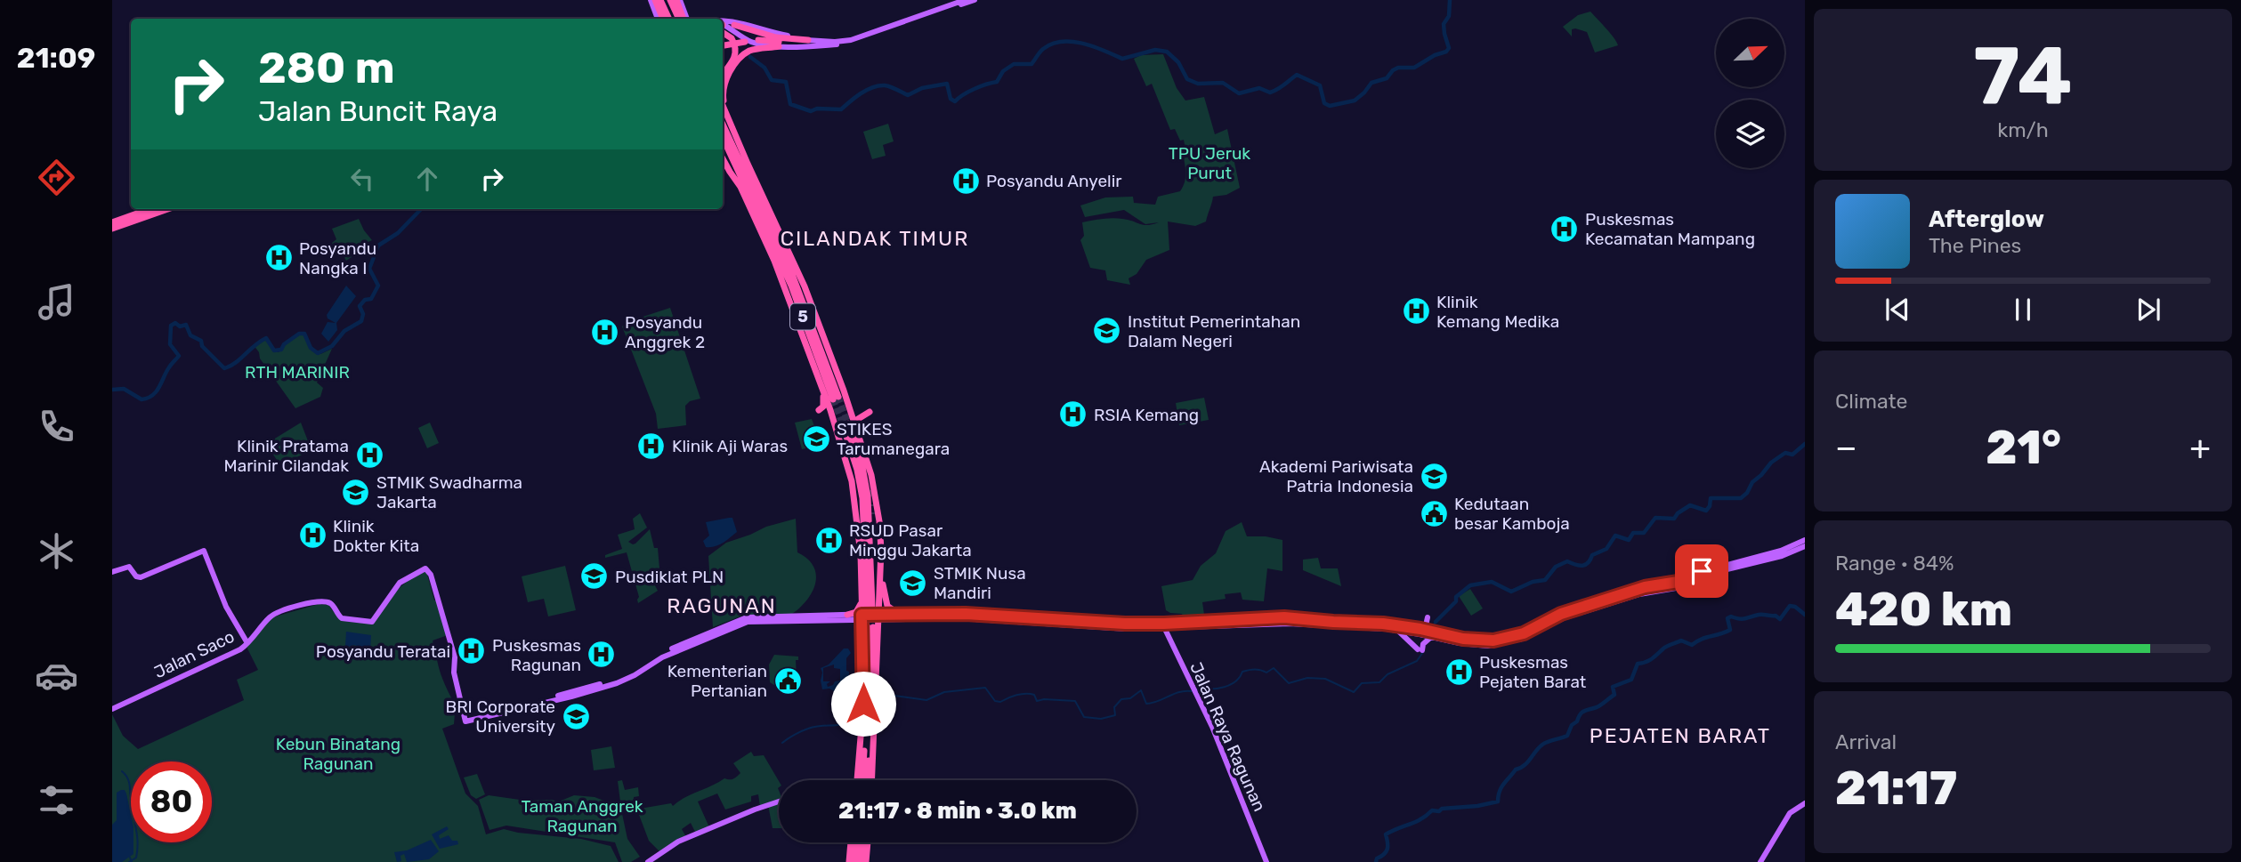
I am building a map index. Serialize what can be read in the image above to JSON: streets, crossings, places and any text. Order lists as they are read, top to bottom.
{
  "streets": {
    "highway": ["5"],
    "main road": ["Jalan Saco", "Jalan Raya Ragunan"]
  },
  "districts": ["CILANDAK TIMUR", "RAGUNAN", "PEJATEN BARAT"],
  "parks": [
    "TPU Jeruk Purut",
    "RTH MARINIR",
    "Kebun Binatang Ragunan",
    "Taman Anggrek Ragunan"
  ],
  "places": {
    "hospital": [
      "Posyandu Anyelir",
      "Puskesmas Kecamatan Mampang",
      "Posyandu Nangka I",
      "Klinik Kemang Medika",
      "Posyandu Anggrek 2",
      "RSIA Kemang",
      "Klinik Aji Waras",
      "Klinik Pratama Marinir Cilandak",
      "Klinik Dokter Kita",
      "RSUD Pasar Minggu Jakarta",
      "Posyandu Teratai",
      "Puskesmas Ragunan",
      "Puskesmas Pejaten Barat"
    ],
    "school or university": [
      "Institut Pemerintahan Dalam Negeri",
      "STIKES Tarumanegara",
      "Akademi Pariwisata Patria Indonesia",
      "STMIK Swadharma Jakarta",
      "Pusdiklat PLN",
      "STMIK Nusa Mandiri",
      "BRI Corporate University"
    ],
    "public building": ["Kedutaan besar Kamboja", "Kementerian Pertanian"]
  },
  "north": "top right",
  "page": {
    "tabs": "21:09",
    "tile": [
      ["74", "km/h"],
      "Climate",
      ["Range · 84%", "420 km"],
      ["Arrival", "21:17"]
    ],
    "turn": ["280 m", "Jalan Buncit Raya"],
    "song": ["Afterglow", "The Pines"],
    "heat": ["−", "21°", "+"],
    "limit": "80",
    "trip": "21:17 · 8 min · 3.0 km"
  }
}
